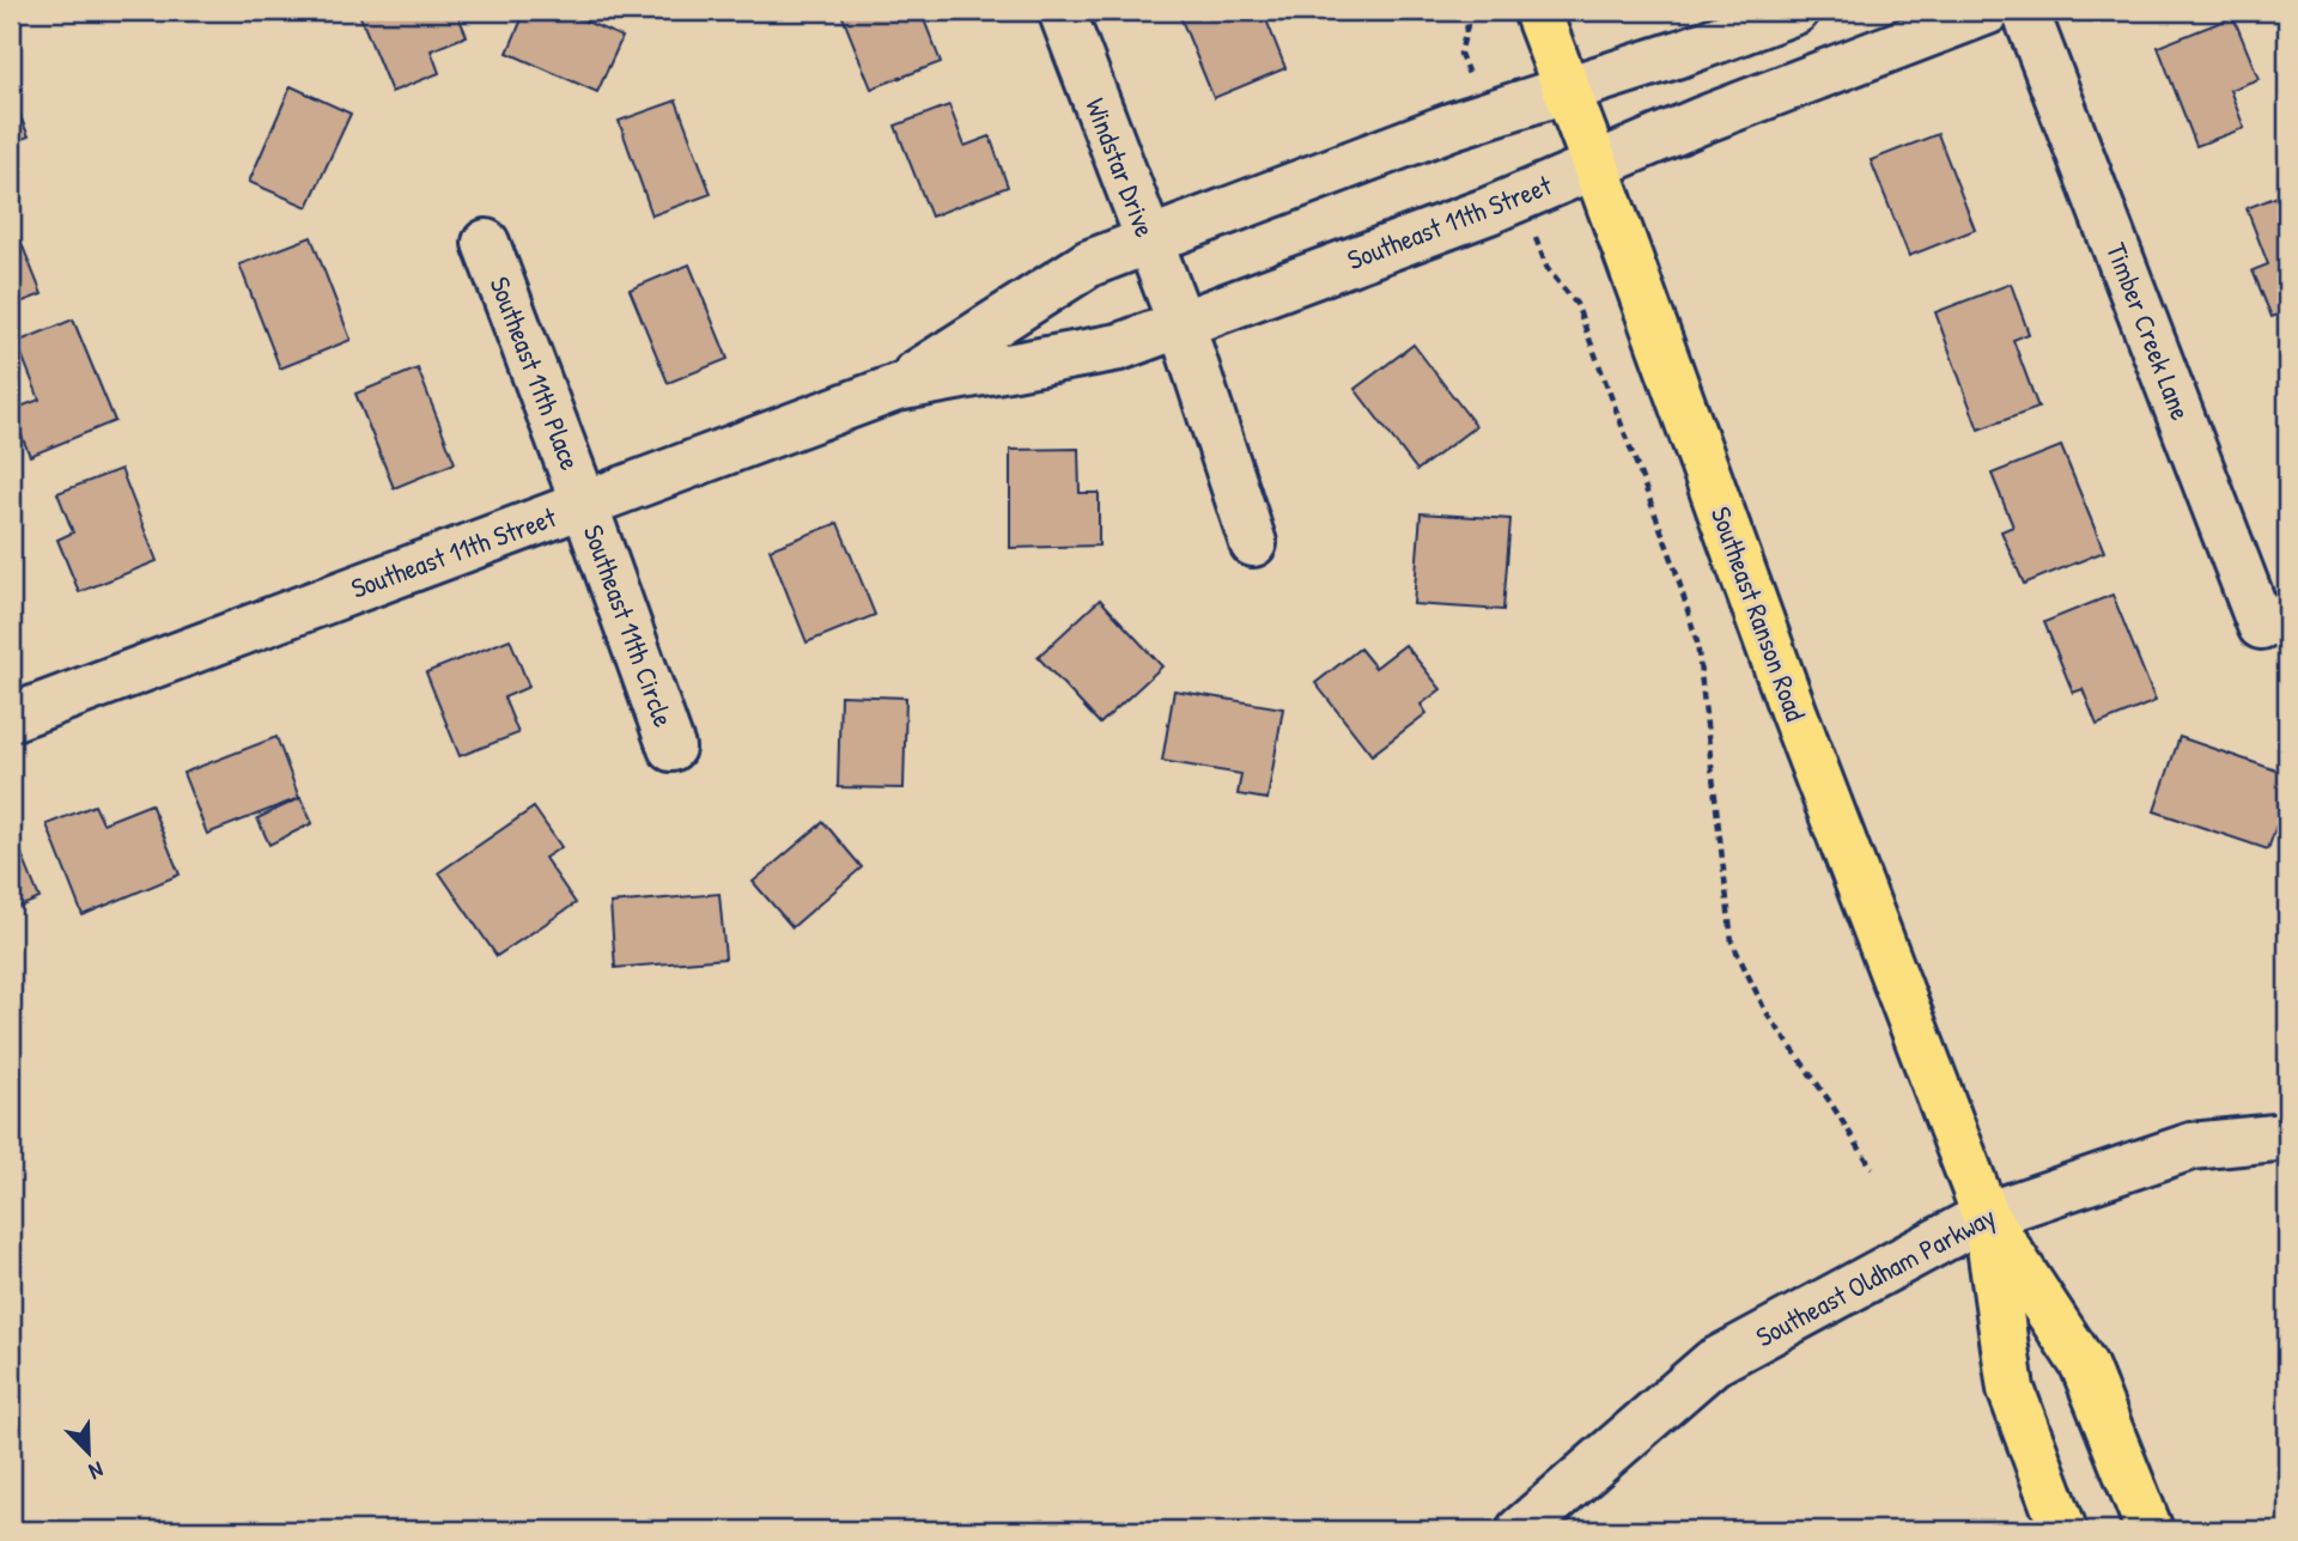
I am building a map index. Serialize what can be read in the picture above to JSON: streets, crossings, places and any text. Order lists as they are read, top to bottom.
{
  "streets": {
    "main road": ["Southeast Ranson Road"],
    "street": [
      "Windstar Drive",
      "Southeast 11th Street",
      "Timber Creek Lane",
      "Southeast 11th Place",
      "Southeast 11th Circle",
      "Southeast Oldham Parkway"
    ]
  },
  "crossings": [
    ["Windstar Drive", "Southeast 11th Street"],
    ["Southeast 11th Street", "Southeast 11th Place"],
    ["Southeast 11th Street", "Southeast Ranson Road"],
    ["Southeast 11th Street", "Southeast 11th Circle"],
    ["Southeast 11th Place", "Southeast 11th Circle"],
    ["Southeast Ranson Road", "Southeast Oldham Parkway"]
  ],
  "north": "bottom right"
}
